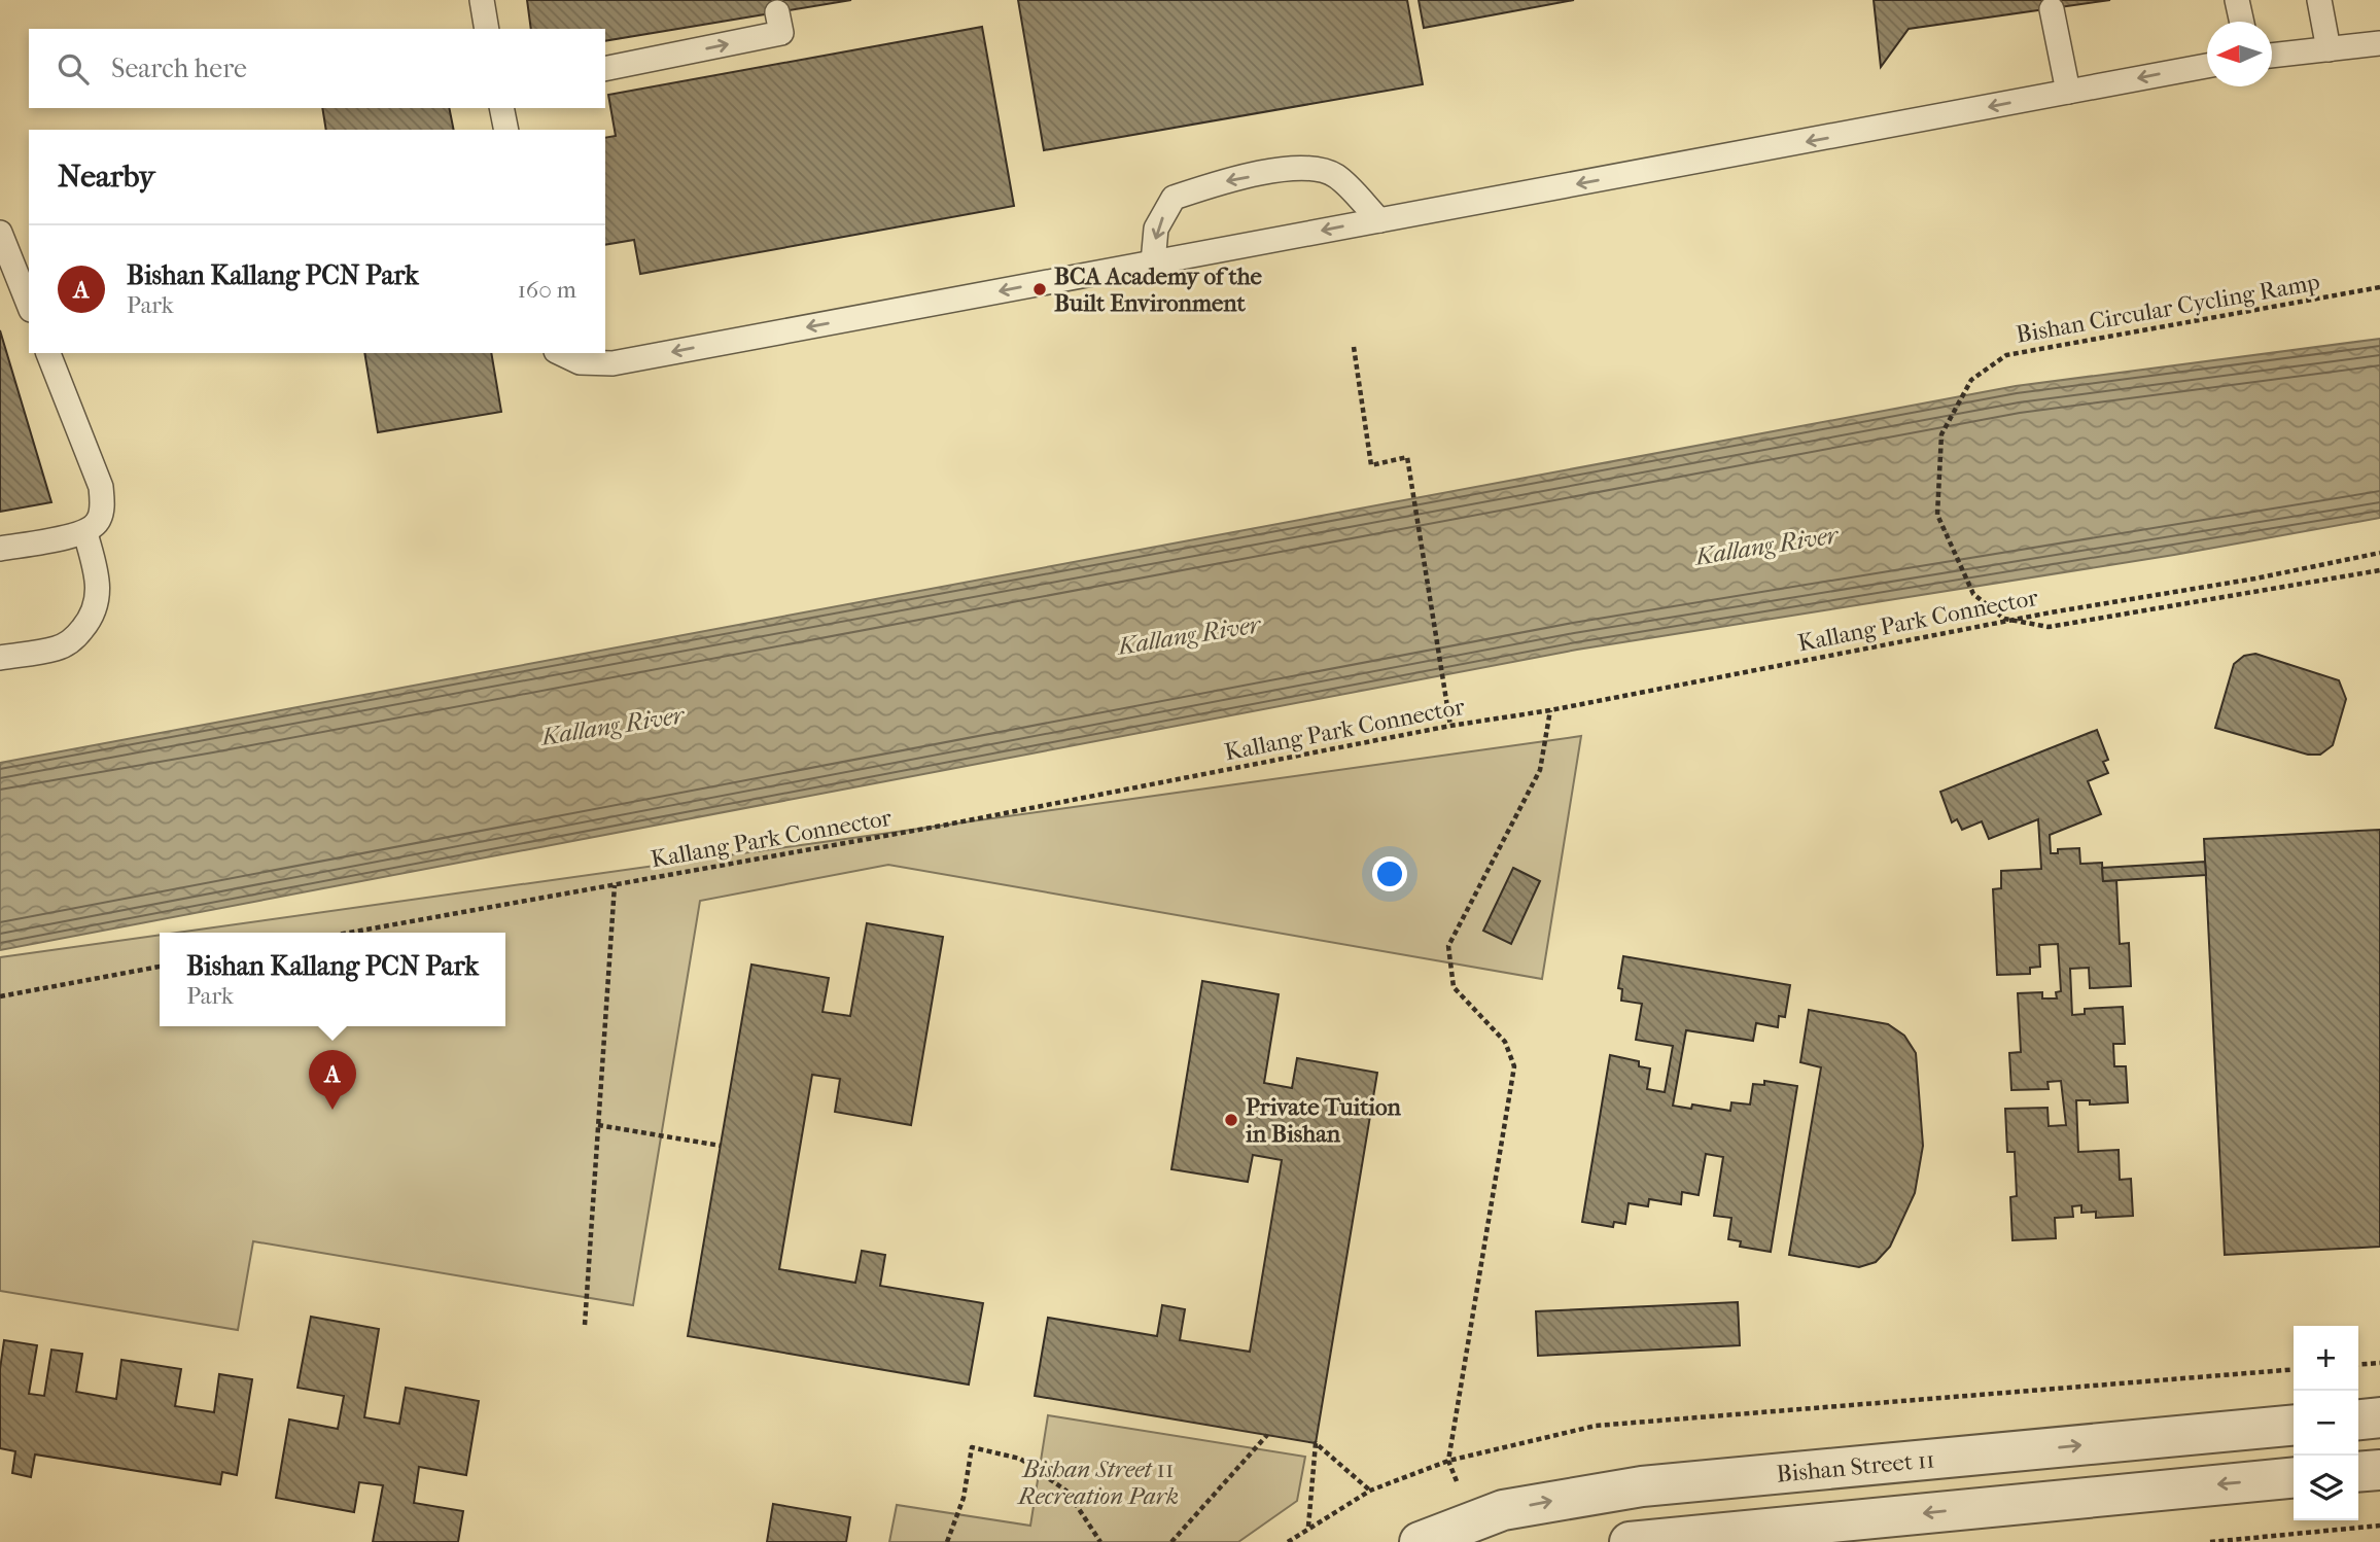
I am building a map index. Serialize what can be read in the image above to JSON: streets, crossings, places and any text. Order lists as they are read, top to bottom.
{
  "streets": {
    "street": ["Bishan Street 11"],
    "path": ["Bishan Circular Cycling Ramp", "Kallang Park Connector"]
  },
  "water": ["Kallang River"],
  "parks": ["Bishan Street 11 Recreation Park"],
  "places": ["BCA Academy of the Built Environment", "Private Tuition in Bishan"],
  "north": "left",
  "page": {
    "search": "Search here",
    "heading": "Nearby",
    "list": [
      {
        "mark": "A",
        "name": "Bishan Kallang PCN Park",
        "note": "Park",
        "value": "160 m"
      }
    ],
    "popup": ["Bishan Kallang PCN Park", "Park"],
    "pins": "A",
    "map_buttons": ["+", "−"]
  }
}
